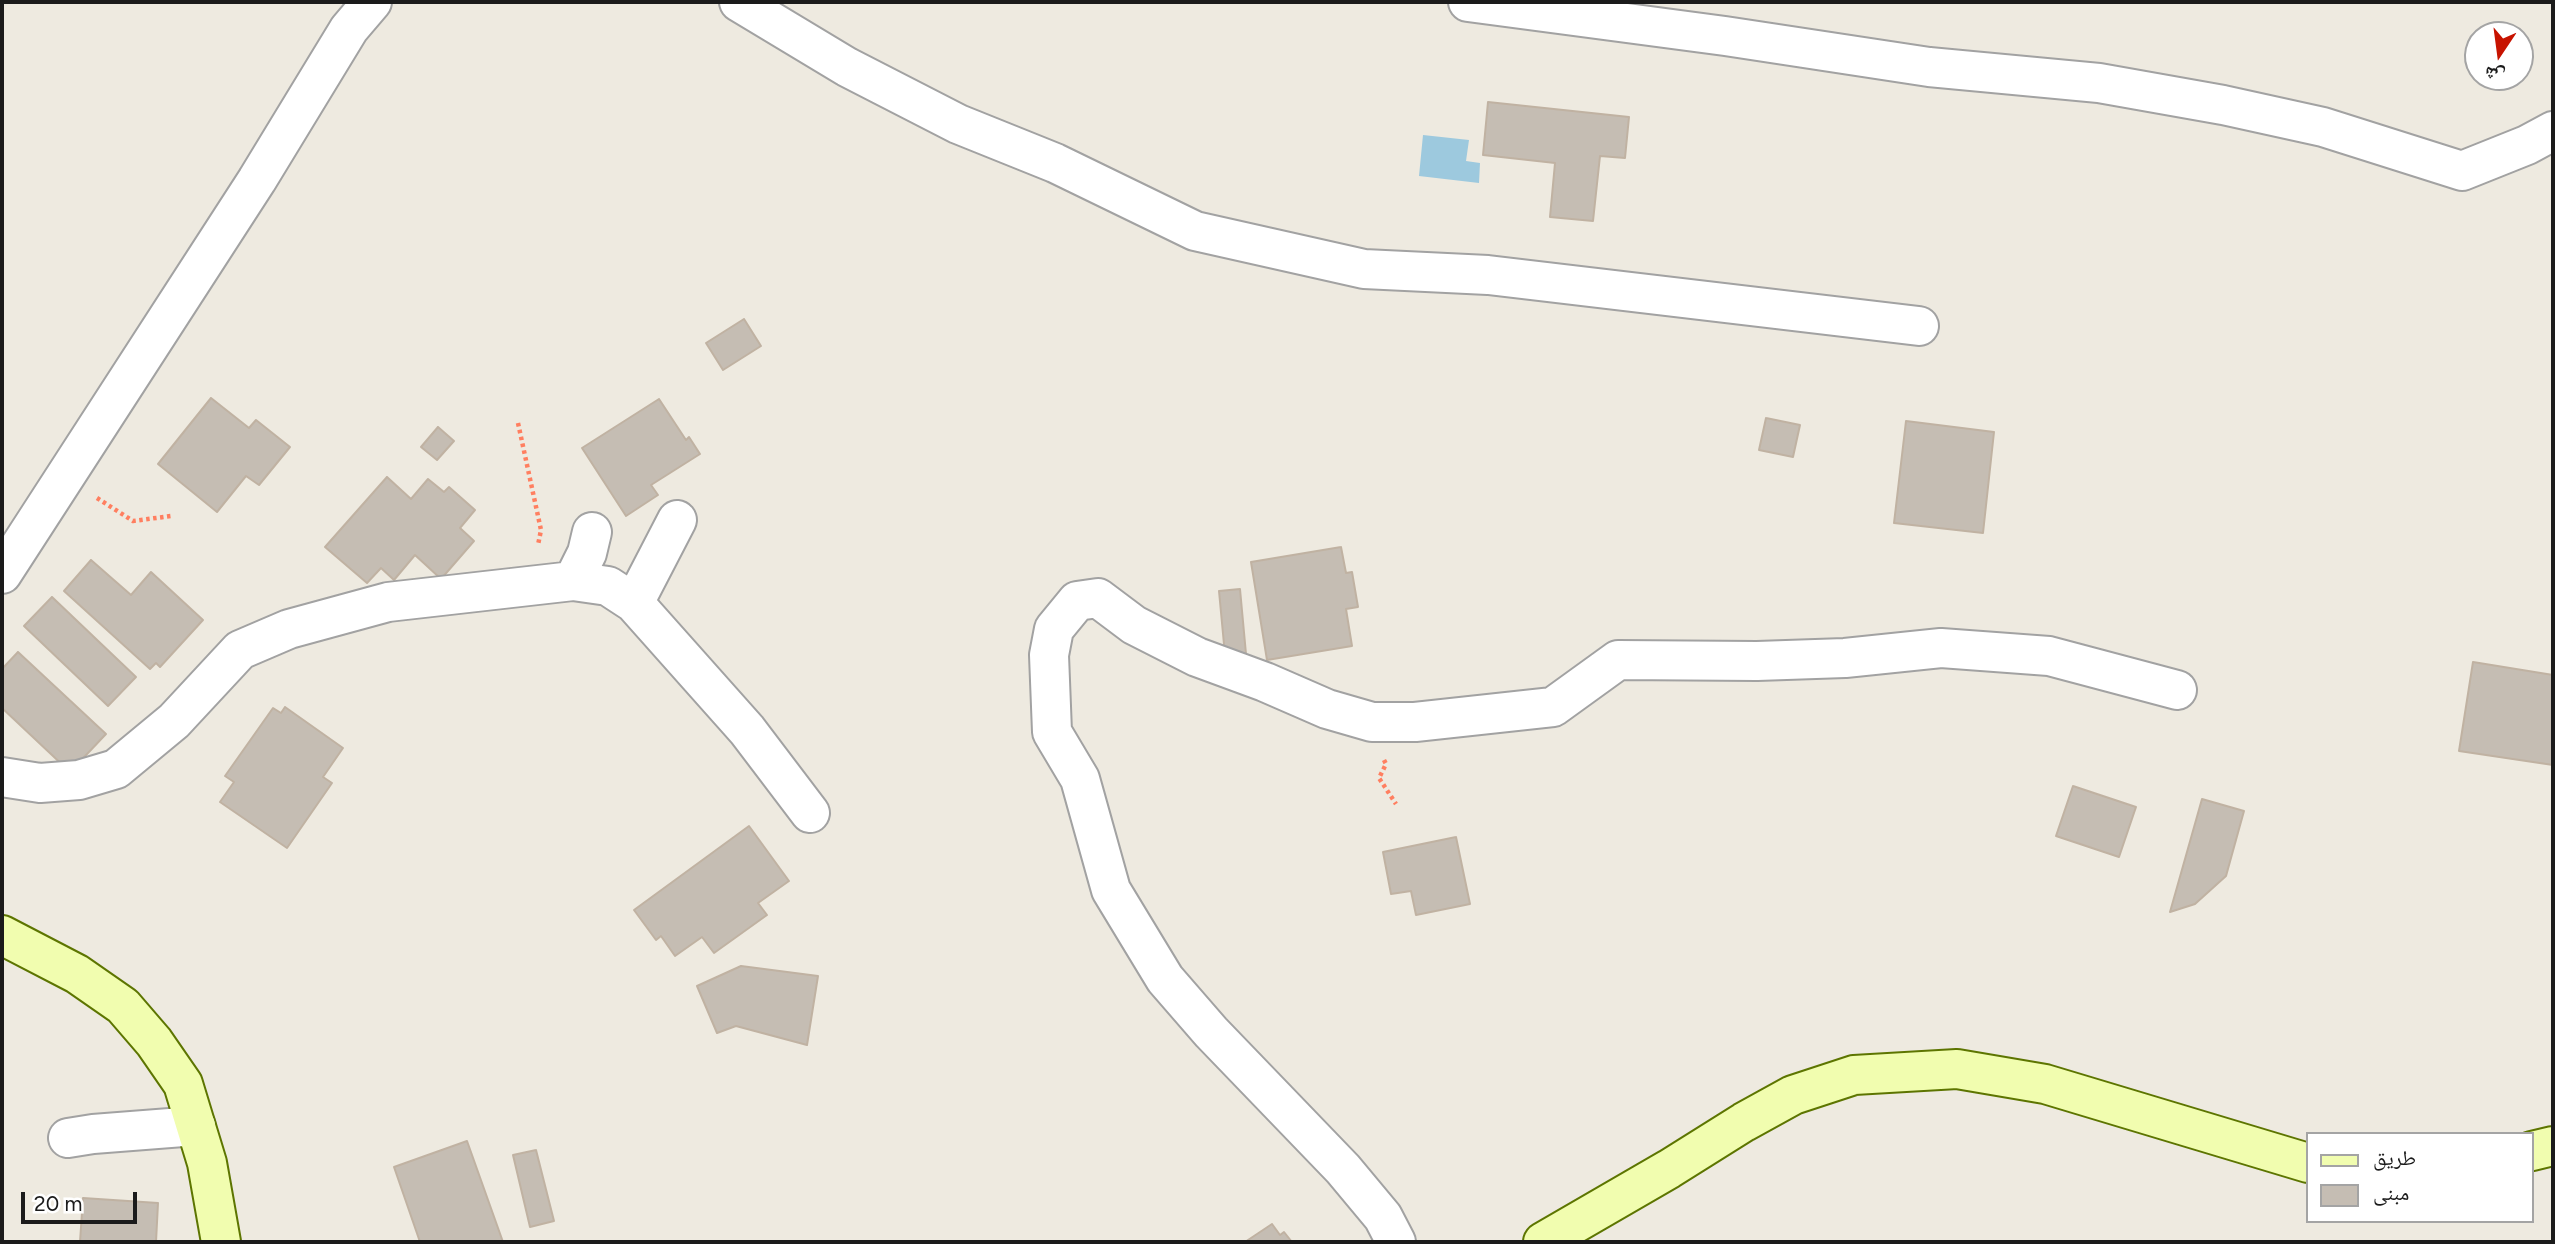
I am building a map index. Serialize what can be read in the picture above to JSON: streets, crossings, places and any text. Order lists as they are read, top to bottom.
{
  "legend": ["طريق", "مبنى"],
  "scale_bar": "20 m",
  "north": "bottom"
}
